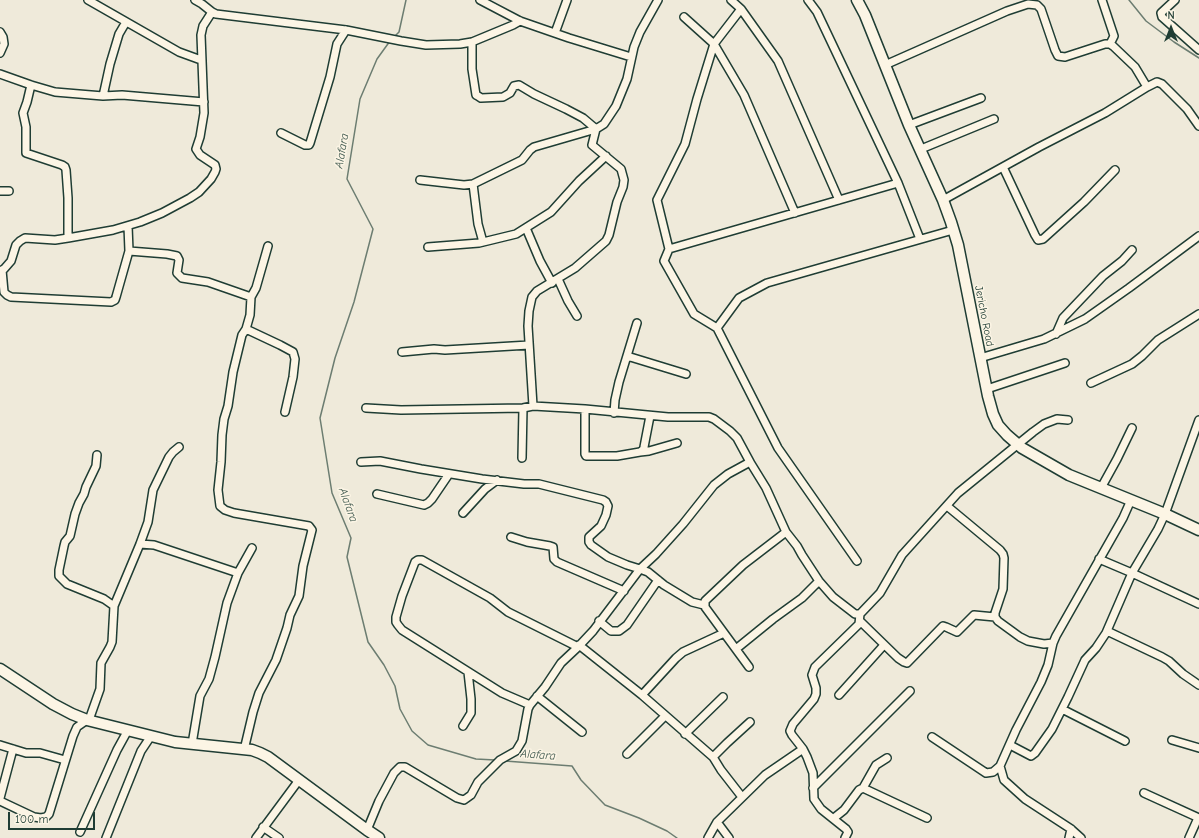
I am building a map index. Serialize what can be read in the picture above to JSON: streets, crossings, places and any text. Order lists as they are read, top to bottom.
{
  "streets": {
    "street": ["Jericho Road"]
  },
  "water": ["Alafara"],
  "scale_bar": "100 m",
  "north": "top"
}
